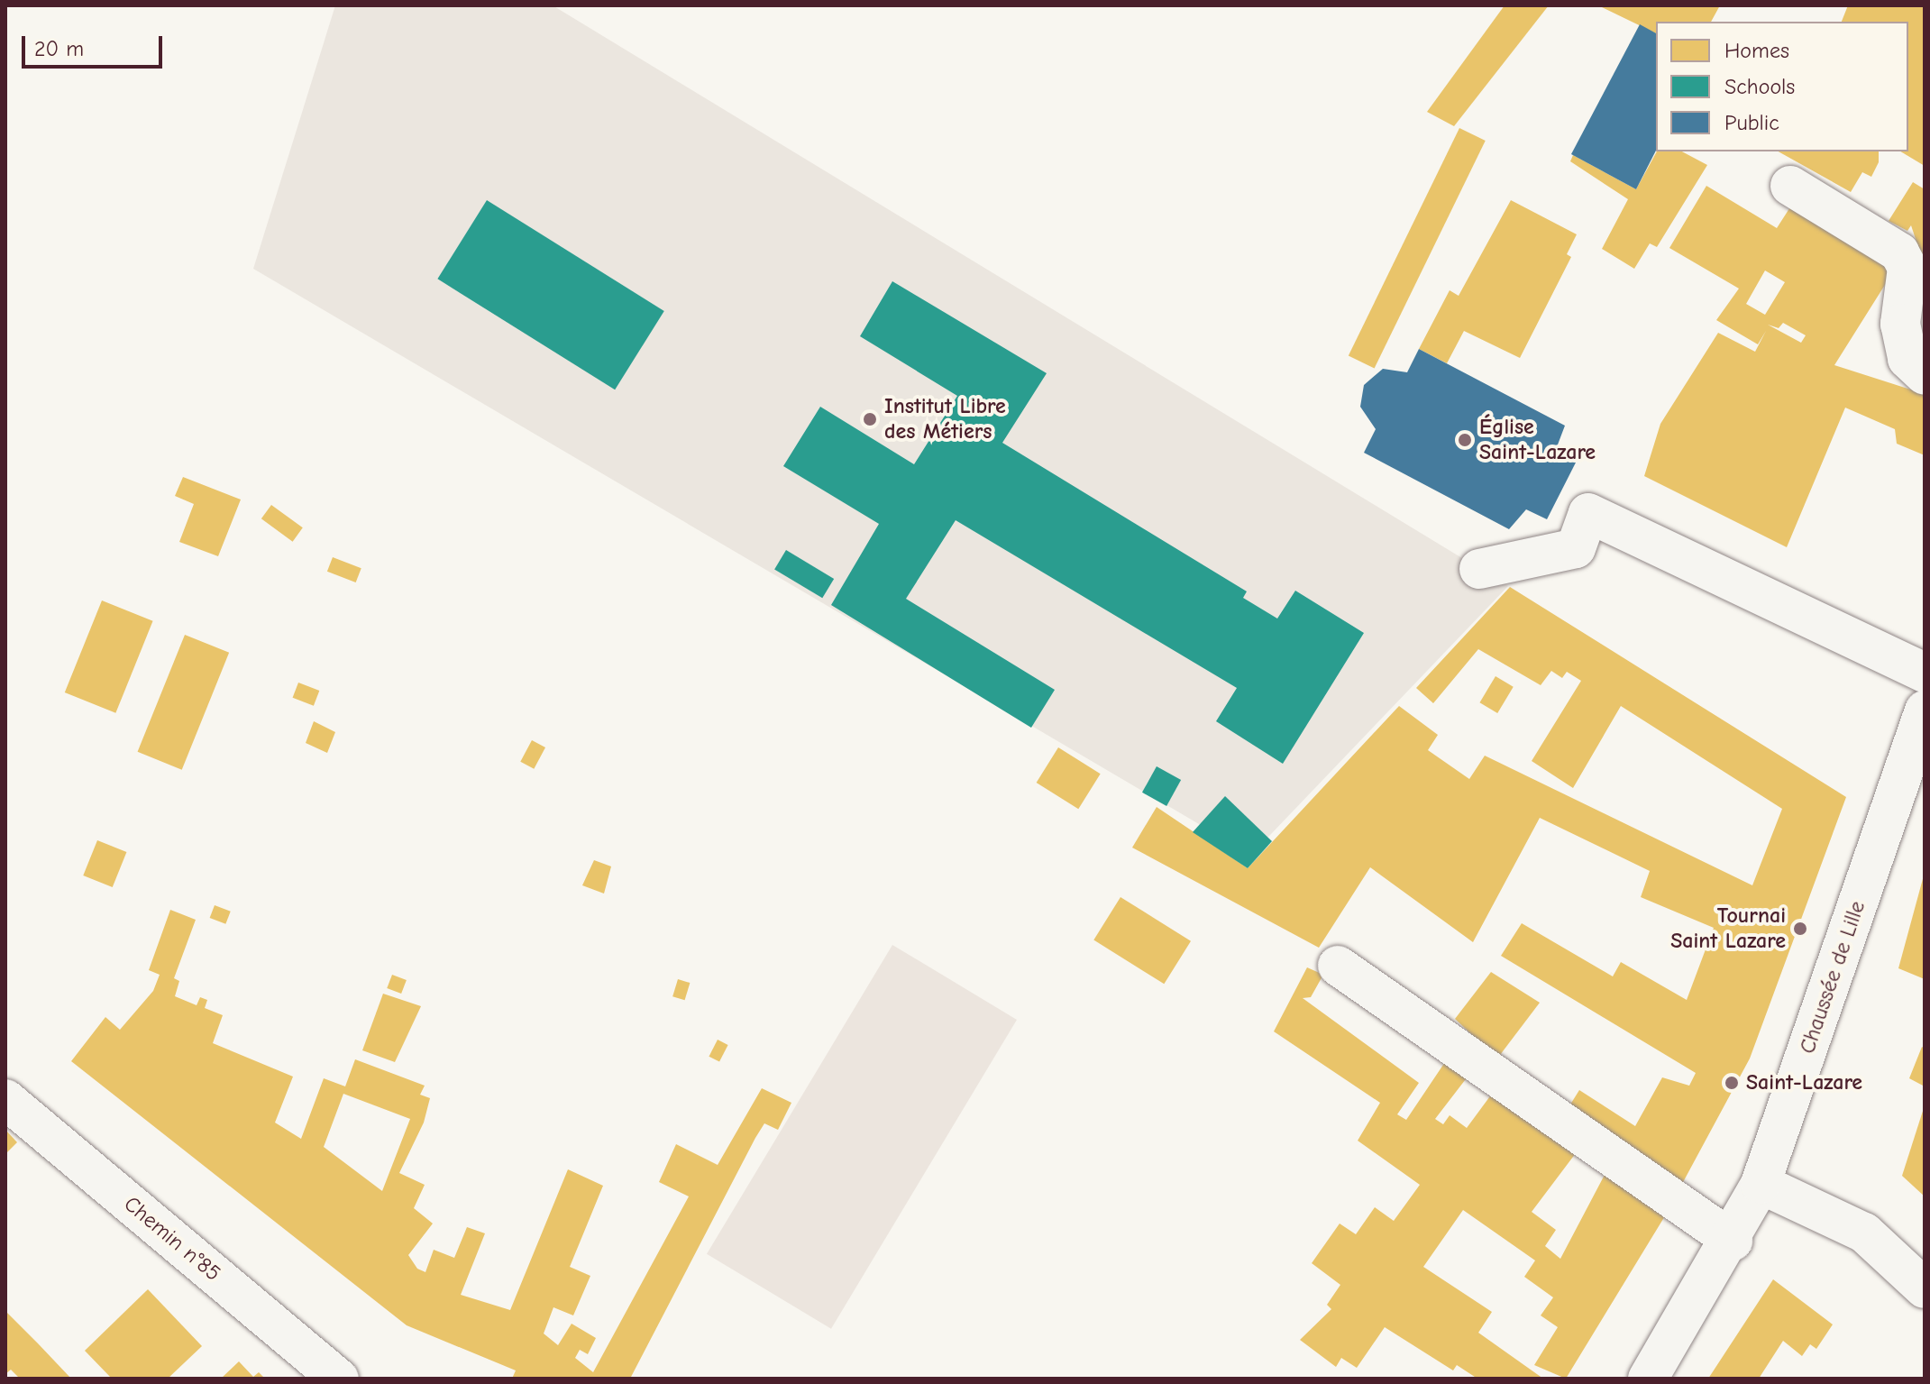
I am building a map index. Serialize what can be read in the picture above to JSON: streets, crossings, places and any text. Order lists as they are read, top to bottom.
{
  "streets": {
    "main road": ["Chaussée de Lille", "Chemin n°85"]
  },
  "places": [
    "Institut Libre des Métiers",
    "Église Saint-Lazare",
    "Tournai Saint Lazare",
    "Saint-Lazare"
  ],
  "legend": ["Homes", "Schools", "Public"],
  "scale_bar": "20 m"
}
